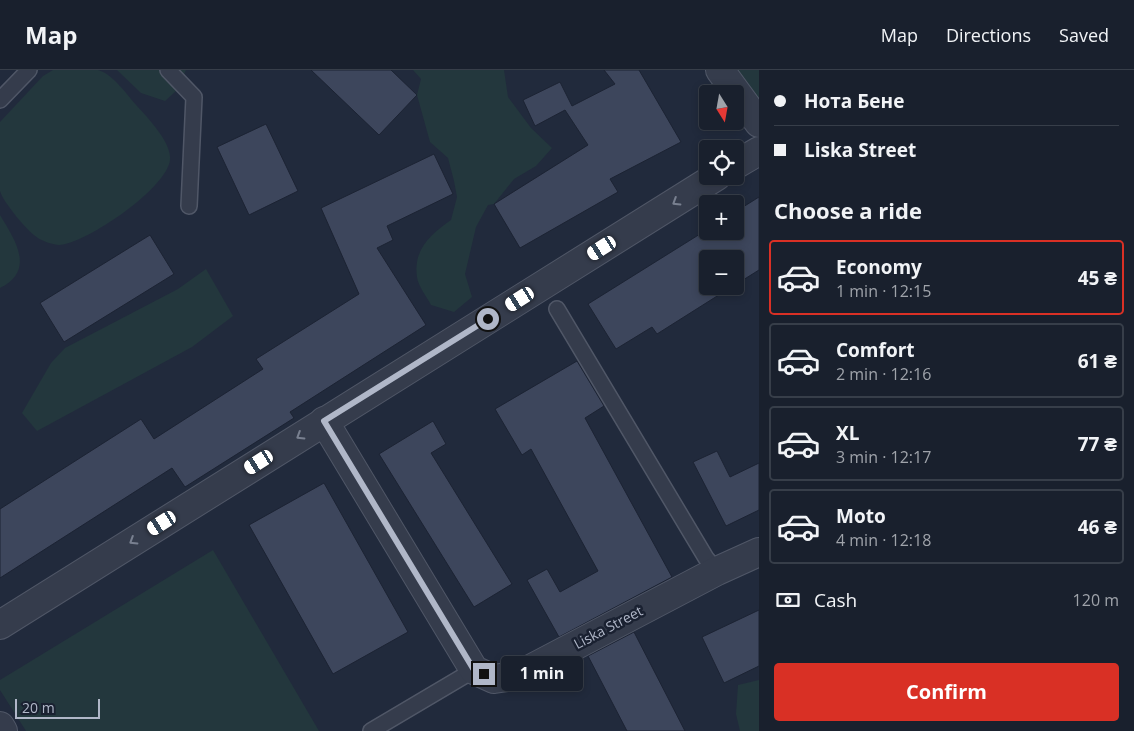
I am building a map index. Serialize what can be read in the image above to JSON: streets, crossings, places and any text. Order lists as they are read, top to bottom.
{
  "streets": {
    "street": ["Liska Street"]
  },
  "scale_bar": "20 m",
  "north": "bottom",
  "page": {
    "header": "Map",
    "nav": ["Map", "Directions", "Saved"],
    "banner": ["Нота Бене", "Liska Street"],
    "map_buttons": ["+", "−"],
    "heading": "Choose a ride",
    "list": [
      {
        "name": "Economy",
        "note": "1 min · 12:15",
        "value": "45 ₴"
      },
      {
        "name": "Comfort",
        "note": "2 min · 12:16",
        "value": "61 ₴"
      },
      {
        "name": "XL",
        "note": "3 min · 12:17",
        "value": "77 ₴"
      },
      {
        "name": "Moto",
        "note": "4 min · 12:18",
        "value": "46 ₴"
      }
    ],
    "pay": ["Cash", "120 m"],
    "buttons": "Confirm",
    "bubble": "1 min",
    "scale": "20 m"
  }
}
